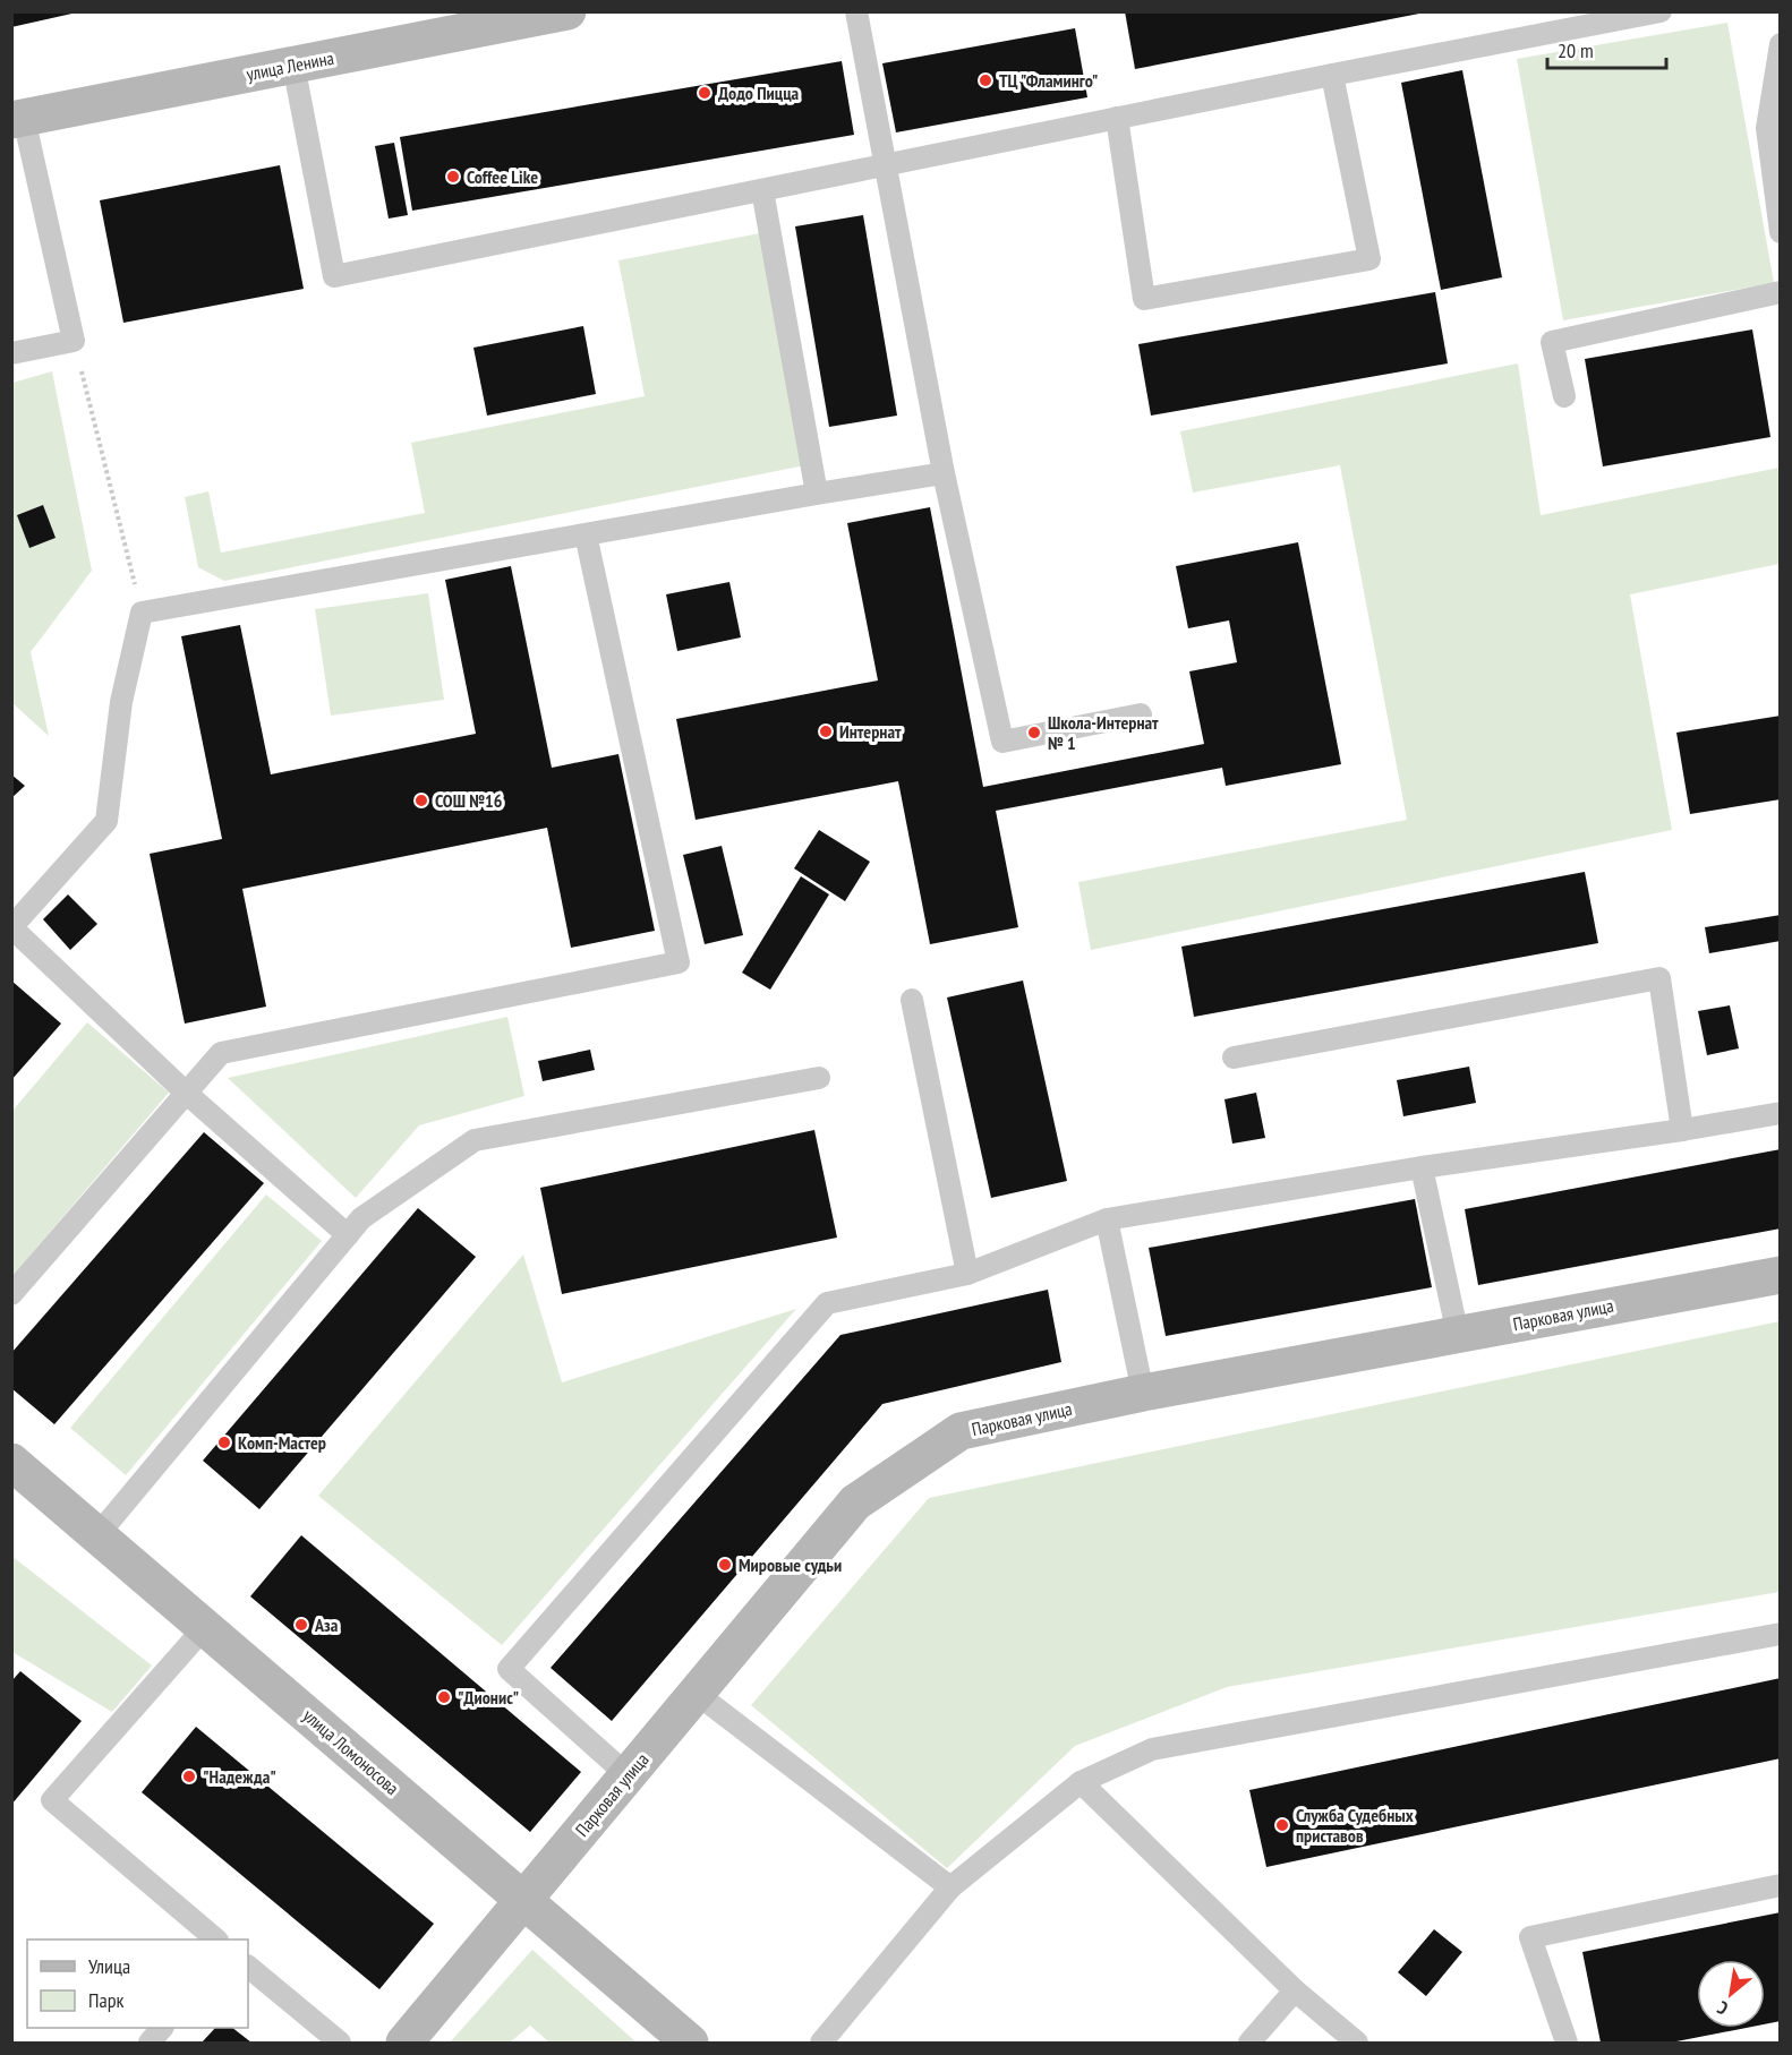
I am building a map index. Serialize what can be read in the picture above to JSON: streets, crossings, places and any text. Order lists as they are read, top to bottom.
{
  "streets": {
    "street": ["улица Ленина", "Парковая улица", "улица Ломоносова"]
  },
  "crossings": [
    ["Парковая улица", "улица Ломоносова"]
  ],
  "places": [
    "ТЦ \"Фламинго\"",
    "Додо Пицца",
    "Coffee Like",
    "Интернат",
    "Школа-Интернат № 1",
    "СОШ №16",
    "Комп-Мастер",
    "Мировые судьи",
    "Аза",
    "\"Дионис\"",
    "\"Надежда\"",
    "Служба Судебных приставов"
  ],
  "legend": ["Улица", "Парк"],
  "scale_bar": "20 m",
  "north": "bottom left"
}
